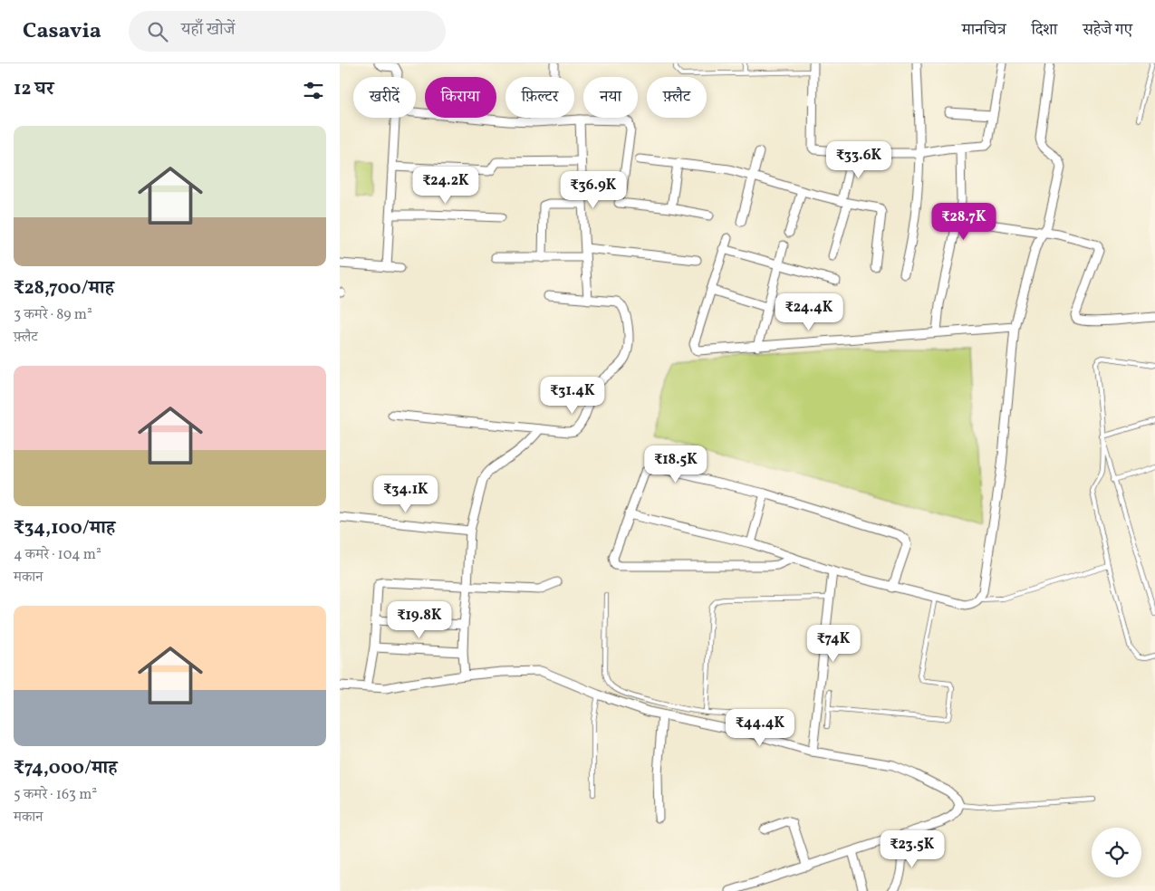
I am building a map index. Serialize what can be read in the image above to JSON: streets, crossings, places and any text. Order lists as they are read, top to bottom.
{
  "page": {
    "header": "Casavia",
    "search": "यहाँ खोजें",
    "nav": ["मानचित्र", "दिशा", "सहेजे गए"],
    "heading": "12 घर",
    "chip": [
      "खरीदें",
      "किराया",
      "फ़िल्टर",
      "नया",
      "फ़्लैट"
    ],
    "list": [
      {
        "name": "₹28,700/माह",
        "note": "3 कमरे · 89 m² · फ़्लैट"
      },
      {
        "name": "₹34,100/माह",
        "note": "4 कमरे · 104 m² · मकान"
      },
      {
        "name": "₹74,000/माह",
        "note": "5 कमरे · 163 m² · मकान"
      }
    ],
    "price": [
      "₹33.6K",
      "₹24.2K",
      "₹36.9K",
      "₹28.7K",
      "₹24.4K",
      "₹31.4K",
      "₹18.5K",
      "₹34.1K",
      "₹19.8K",
      "₹74K",
      "₹44.4K",
      "₹23.5K"
    ]
  }
}
